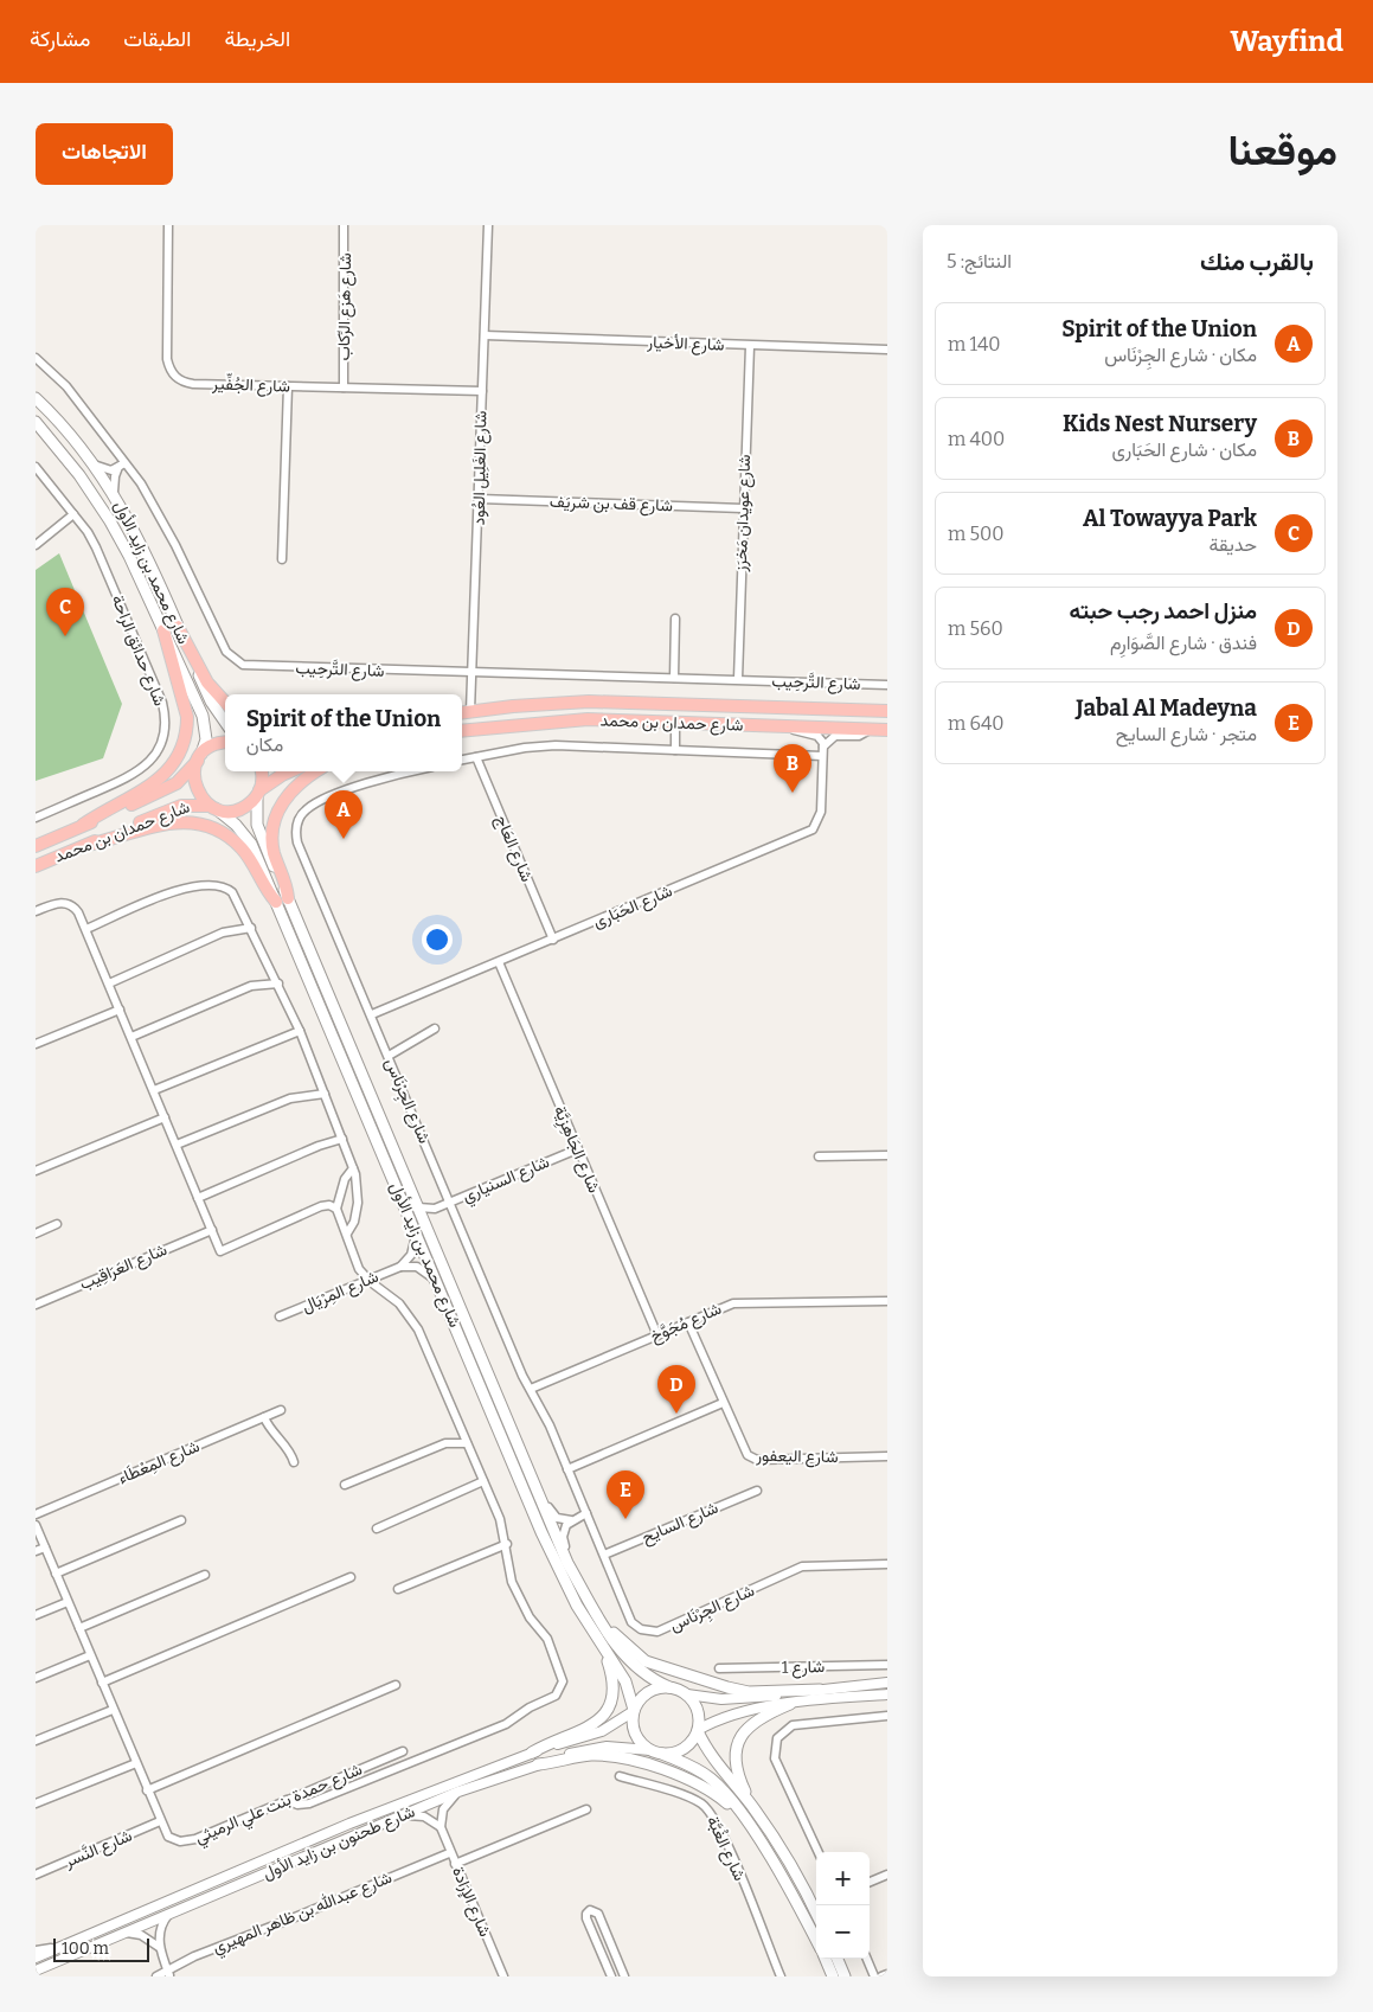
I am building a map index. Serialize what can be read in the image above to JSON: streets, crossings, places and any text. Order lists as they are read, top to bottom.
{
  "streets": {
    "main road": ["شارع محمد بن زايد الأول", "شارع حمدان بن محمد"],
    "street": [
      "شارع هَزع الرِّكاب",
      "شارع الأخيار",
      "شارع الجُفِّير",
      "شارع الغَلِيل العُود",
      "شارع قف بن شريَف",
      "شارع عويدان مَخرَز",
      "شارع حدائق الراحة",
      "شارع التَّرحِيب",
      "شارع العَاج",
      "شارع الحَبَارى",
      "شارع الجِرْنَاس",
      "شارع الجَاهِزِيَّة",
      "شارع السنياري",
      "شارع العَرَاقِيب",
      "شارع المِرْيَال",
      "شارع مُجَوَّخ",
      "شارع اليعفور",
      "شارع المِعْطَاء",
      "شارع السايح",
      "شارع 1",
      "شارع حمدة بنت علي الرميثي",
      "شارع طحنون بن زايد الأول",
      "شارع النَّسر",
      "شارع الغُبَّة",
      "شارع الإرَادة",
      "شارع عبدالله بن ظاهر المهيري"
    ]
  },
  "crossings": [
    ["شارع هَزع الرِّكاب", "شارع الجُفِّير"],
    ["شارع الأخيار", "شارع الغَلِيل العُود"],
    ["شارع الأخيار", "شارع عويدان مَخرَز"],
    ["شارع الجُفِّير", "شارع الغَلِيل العُود"],
    ["شارع الغَلِيل العُود", "شارع قف بن شريَف"],
    ["شارع الغَلِيل العُود", "شارع التَّرحِيب"],
    ["شارع الغَلِيل العُود", "شارع حمدان بن محمد"],
    ["شارع قف بن شريَف", "شارع عويدان مَخرَز"],
    ["شارع عويدان مَخرَز", "شارع التَّرحِيب"],
    ["شارع محمد بن زايد الأول", "شارع حمدان بن محمد"],
    ["شارع محمد بن زايد الأول", "شارع السنياري"],
    ["شارع محمد بن زايد الأول", "شارع طحنون بن زايد الأول"],
    ["شارع العَاج", "شارع الحَبَارى"],
    ["شارع الحَبَارى", "شارع الجِرْنَاس"],
    ["شارع الحَبَارى", "شارع الجَاهِزِيَّة"],
    ["شارع الجِرْنَاس", "شارع السنياري"],
    ["شارع الجِرْنَاس", "شارع مُجَوَّخ"],
    ["شارع الجِرْنَاس", "شارع السايح"],
    ["شارع الجَاهِزِيَّة", "شارع السنياري"],
    ["شارع الجَاهِزِيَّة", "شارع مُجَوَّخ"],
    ["شارع مُجَوَّخ", "شارع اليعفور"],
    ["شارع حمدة بنت علي الرميثي", "شارع النَّسر"],
    ["شارع الإرَادة", "شارع عبدالله بن ظاهر المهيري"]
  ],
  "scale_bar": "100 m",
  "page": {
    "header": "Wayfind",
    "nav": ["الخريطة", "الطبقات", "مشاركة"],
    "title": "موقعنا",
    "buttons": "الاتجاهات",
    "heading": ["بالقرب منك", "النتائج: 5"],
    "list": [
      {
        "mark": "A",
        "name": "Spirit of the Union",
        "note": "مكان · شارع الجِرْنَاس",
        "value": "140 m"
      },
      {
        "mark": "B",
        "name": "Kids Nest Nursery",
        "note": "مكان · شارع الحَبَارى",
        "value": "400 m"
      },
      {
        "mark": "C",
        "name": "Al Towayya Park",
        "note": "حديقة",
        "value": "500 m"
      },
      {
        "mark": "D",
        "name": "منزل احمد رجب حبته",
        "note": "فندق · شارع الصَّوَارِم",
        "value": "560 m"
      },
      {
        "mark": "E",
        "name": "Jabal Al Madeyna",
        "note": "متجر · شارع السايح",
        "value": "640 m"
      }
    ],
    "pins": [
      "C",
      "B",
      "A",
      "D",
      "E"
    ],
    "popup": ["Spirit of the Union", "مكان"],
    "map_buttons": ["+", "−"],
    "scale": "100 m"
  }
}
